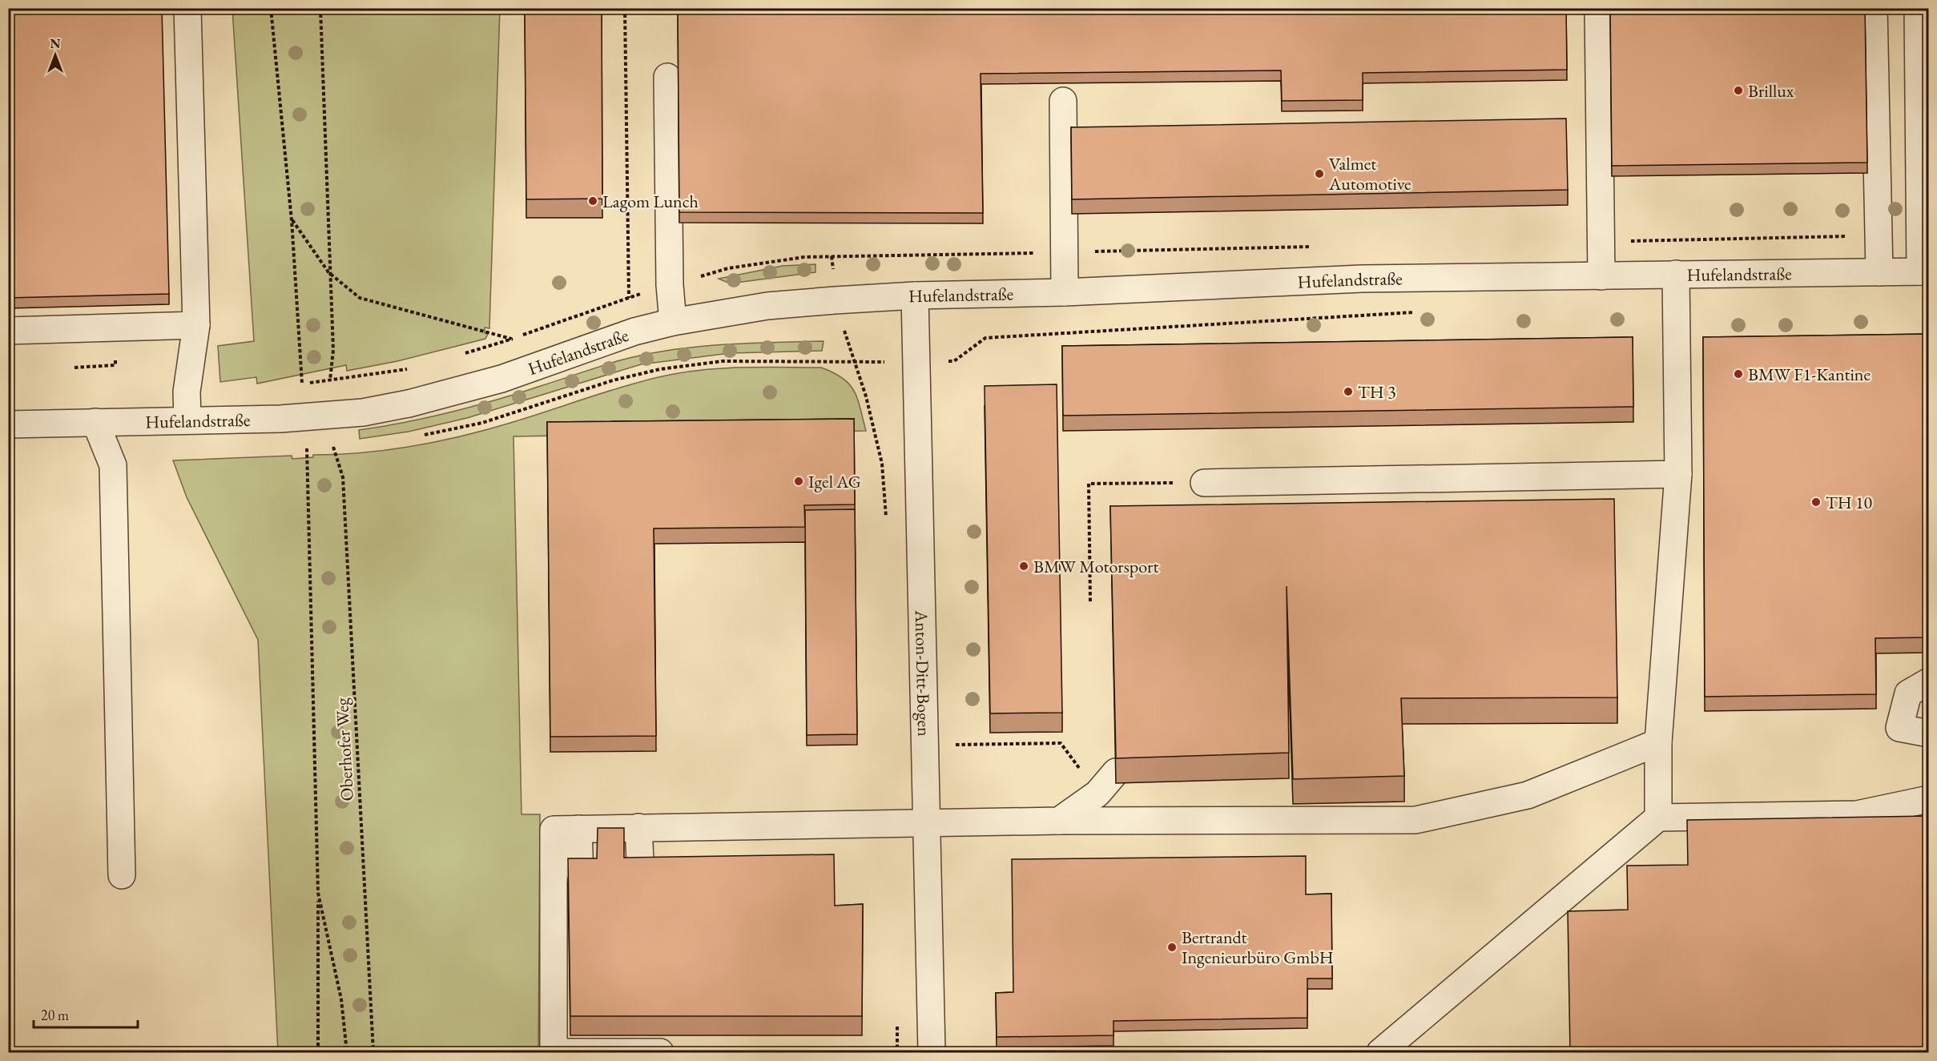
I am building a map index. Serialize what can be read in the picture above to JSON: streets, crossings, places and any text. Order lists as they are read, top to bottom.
{
  "streets": {
    "street": ["Hufelandstraße", "Anton-Ditt-Bogen"],
    "path": ["Oberhofer Weg"]
  },
  "crossings": [
    ["Hufelandstraße", "Anton-Ditt-Bogen"]
  ],
  "places": [
    "Brillux",
    "Valmet Automotive",
    "Lagom Lunch",
    "BMW F1-Kantine",
    "TH 3",
    "Igel AG",
    "TH 10",
    "BMW Motorsport",
    "Bertrandt Ingenieurbüro GmbH"
  ],
  "scale_bar": "20 m",
  "north": "top"
}
